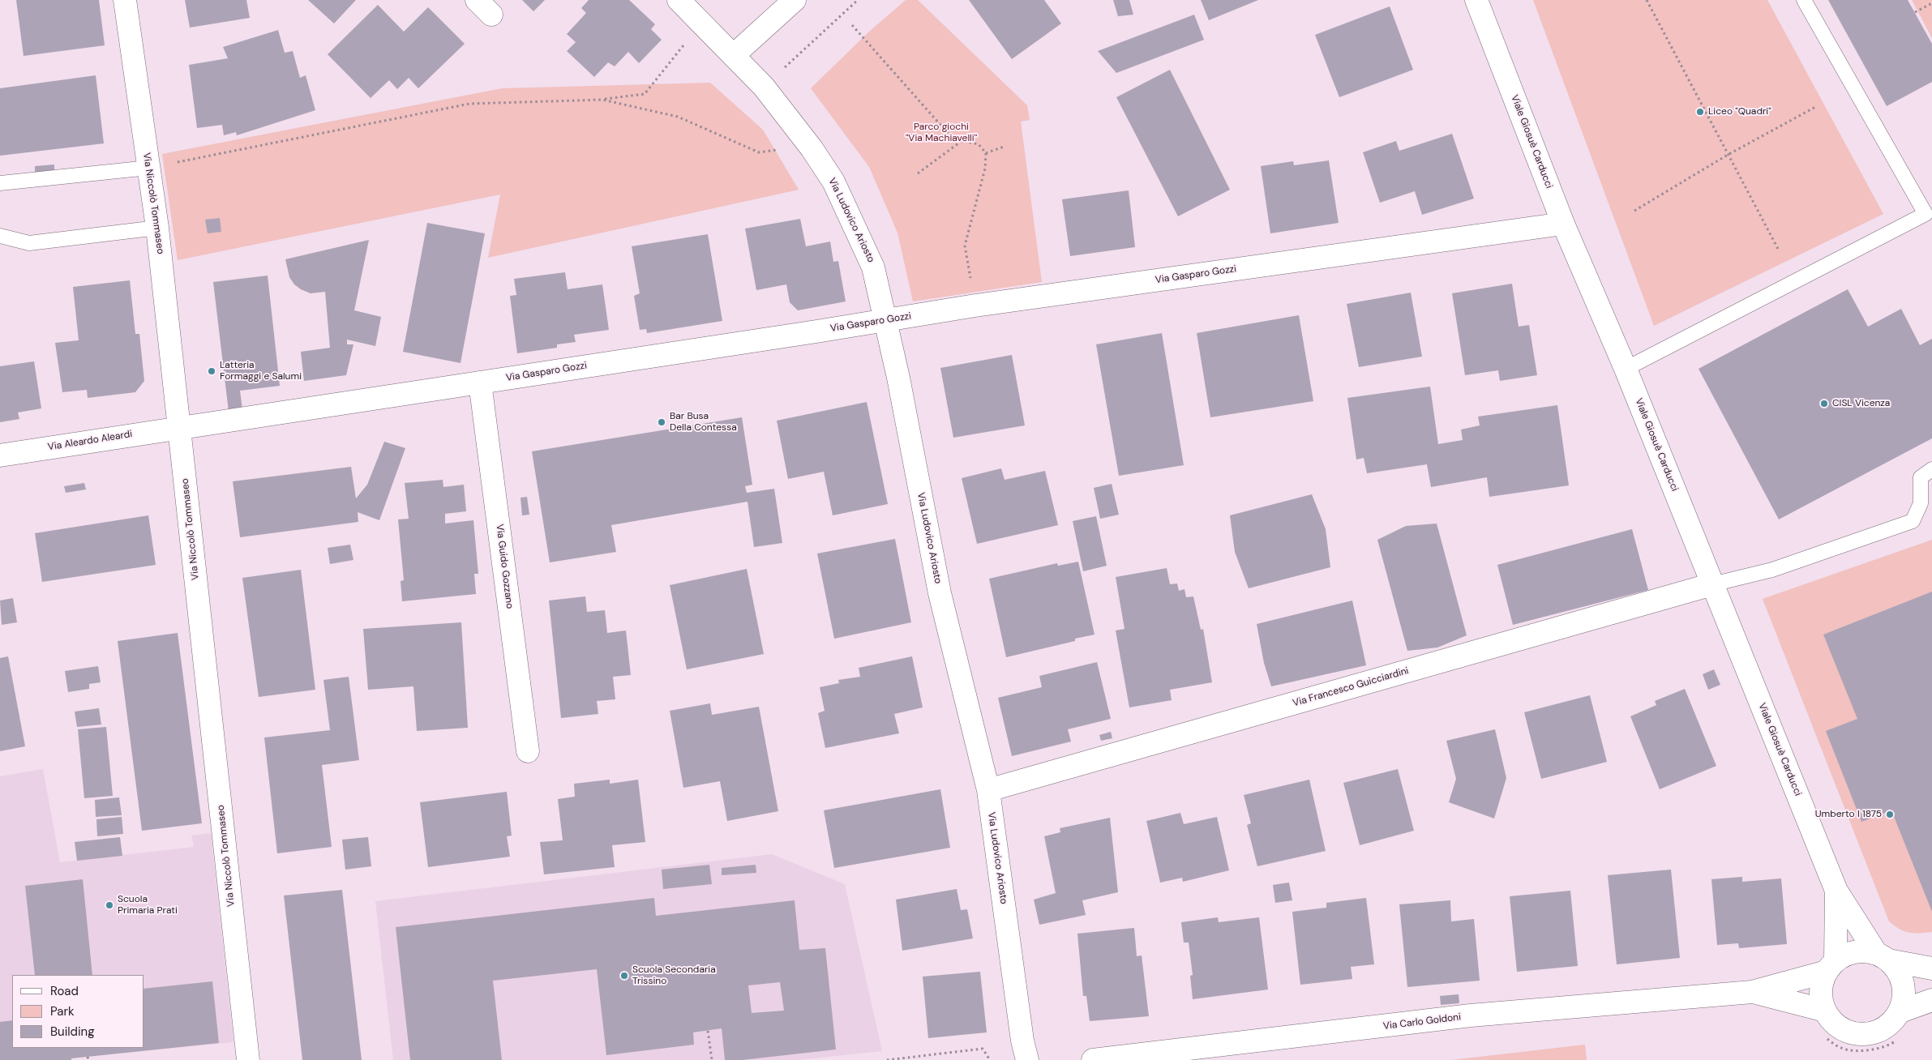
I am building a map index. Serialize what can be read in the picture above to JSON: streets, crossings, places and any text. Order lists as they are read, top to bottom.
{
  "streets": {
    "street": [
      "Viale Giosuè Carducci",
      "Via Niccolò Tommaseo",
      "Via Ludovico Ariosto",
      "Via Gasparo Gozzi",
      "Via Aleardo Aleardi",
      "Via Guido Gozzano",
      "Via Francesco Guicciardini",
      "Via Carlo Goldoni"
    ]
  },
  "crossings": [
    ["Viale Giosuè Carducci", "Via Gasparo Gozzi"],
    ["Viale Giosuè Carducci", "Via Francesco Guicciardini"],
    ["Viale Giosuè Carducci", "Via Carlo Goldoni"],
    ["Via Niccolò Tommaseo", "Via Gasparo Gozzi"],
    ["Via Niccolò Tommaseo", "Via Aleardo Aleardi"],
    ["Via Ludovico Ariosto", "Via Gasparo Gozzi"],
    ["Via Ludovico Ariosto", "Via Francesco Guicciardini"],
    ["Via Gasparo Gozzi", "Via Aleardo Aleardi"],
    ["Via Gasparo Gozzi", "Via Guido Gozzano"]
  ],
  "parks": ["Parco giochi \"Via Machiavelli\""],
  "places": [
    "Liceo \"Quadri\"",
    "Latteria Formaggi e Salumi",
    "CISL Vicenza",
    "Bar Busa Della Contessa",
    "Umberto I 1875",
    "Scuola Primaria Prati",
    "Scuola Secondaria Trissino"
  ],
  "legend": ["Road", "Park", "Building"]
}
